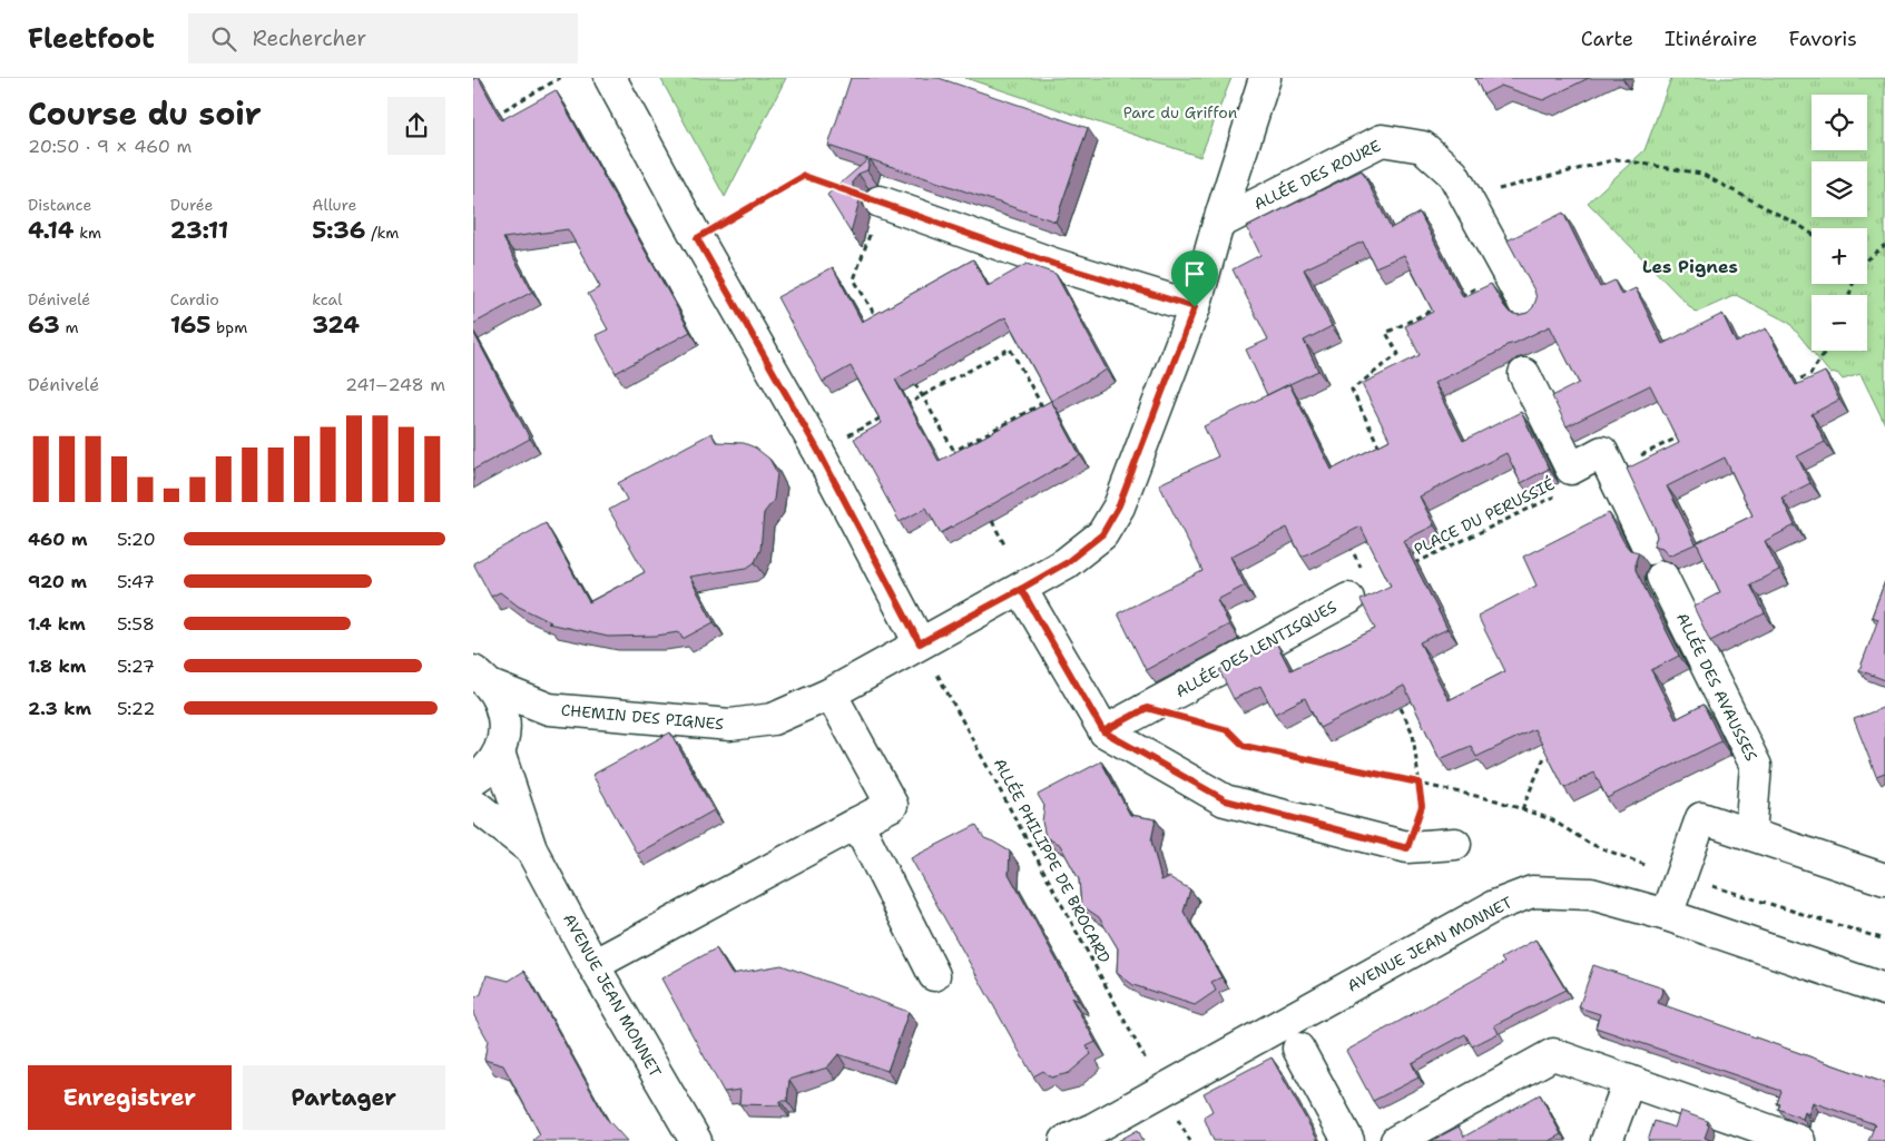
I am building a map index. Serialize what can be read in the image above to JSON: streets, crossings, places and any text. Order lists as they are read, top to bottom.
{
  "streets": {
    "street": [
      "ALLÉE DES ROURE",
      "ALLÉE DES LENTISQUES",
      "ALLÉE DES AVAUSSES",
      "CHEMIN DES PIGNES",
      "AVENUE JEAN MONNET"
    ],
    "path": ["PLACE DU PERUSSIÉ", "ALLÉE PHILIPPE DE BROCARD"]
  },
  "crossings": [
    ["ALLÉE DES ROURE", "CHEMIN DES PIGNES"],
    ["CHEMIN DES PIGNES", "ALLÉE PHILIPPE DE BROCARD"],
    ["CHEMIN DES PIGNES", "AVENUE JEAN MONNET"],
    ["ALLÉE PHILIPPE DE BROCARD", "AVENUE JEAN MONNET"]
  ],
  "districts": ["Les Pignes"],
  "parks": ["Parc du Griffon"],
  "page": {
    "header": "Fleetfoot",
    "search": "Rechercher",
    "nav": ["Carte", "Itinéraire", "Favoris"],
    "heading": ["Course du soir", "20:50 · 9 × 460 m"],
    "map_buttons": ["+", "−"],
    "stats": [
      ["Distance", "4.14 km"],
      ["Durée", "23:11"],
      ["Allure", "5:36 /km"],
      ["Dénivelé", "63 m"],
      ["Cardio", "165 bpm"],
      ["kcal", "324"]
    ],
    "chart": ["Dénivelé", "241–248 m"],
    "list": [
      {
        "name": "460 m",
        "note": "5:20"
      },
      {
        "name": "920 m",
        "note": "5:47"
      },
      {
        "name": "1.4 km",
        "note": "5:58"
      },
      {
        "name": "1.8 km",
        "note": "5:27"
      },
      {
        "name": "2.3 km",
        "note": "5:22"
      }
    ],
    "buttons": ["Enregistrer", "Partager"]
  }
}
